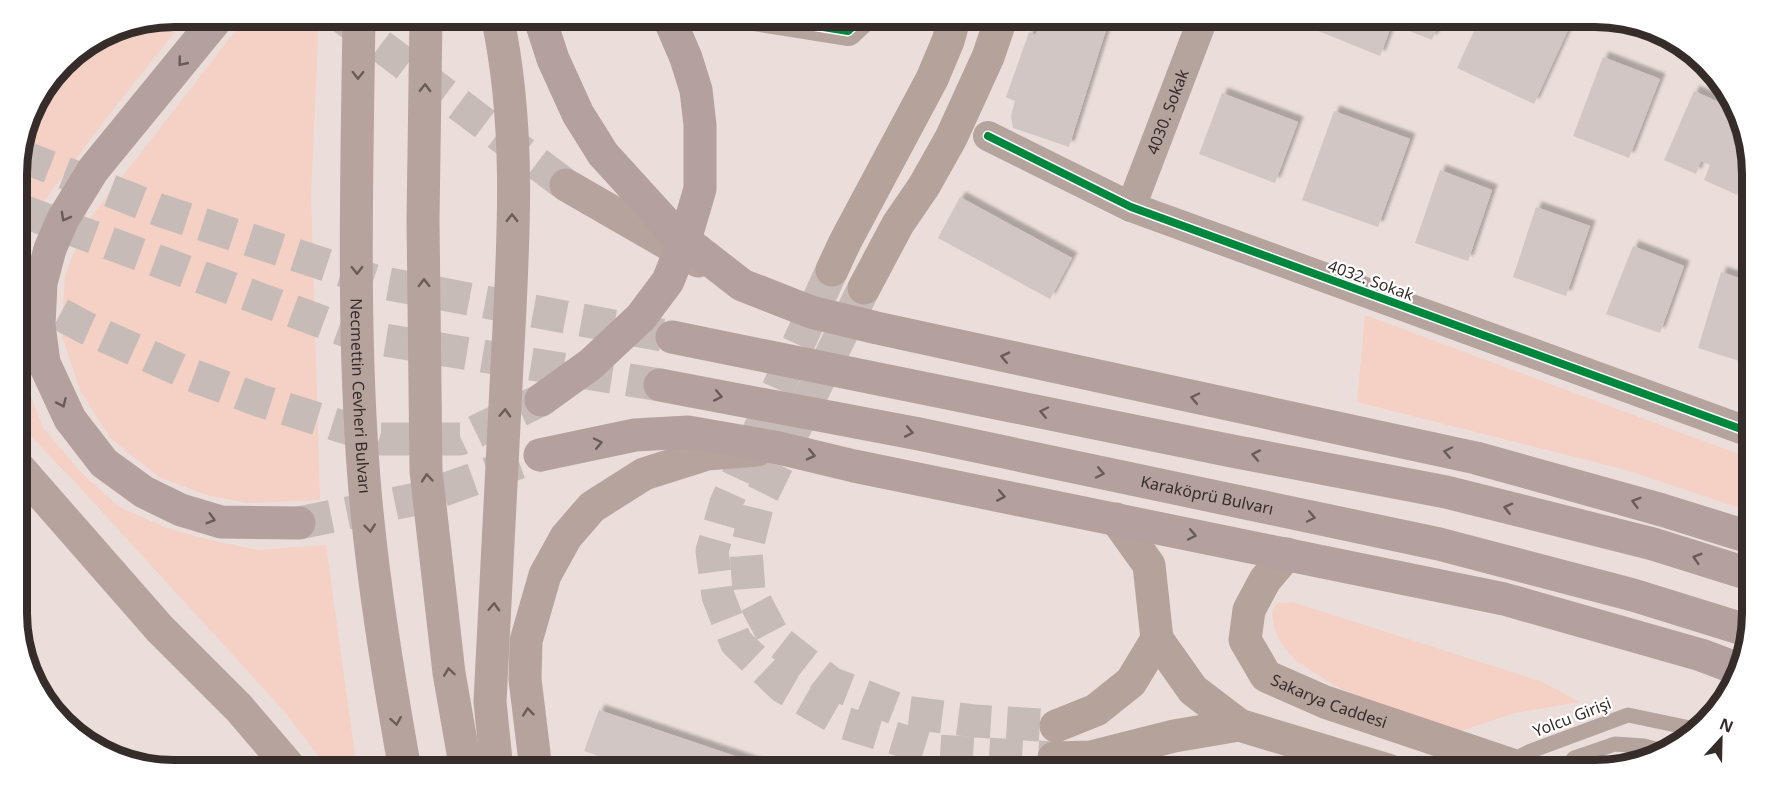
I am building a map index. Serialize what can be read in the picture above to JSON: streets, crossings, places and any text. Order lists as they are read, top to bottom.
{
  "streets": {
    "highway": ["Karaköprü Bulvarı"],
    "main road": ["Necmettin Cevheri Bulvarı", "Sakarya Caddesi"],
    "street": ["4030. Sokak", "4032. Sokak"],
    "lane": ["Yolcu Girişi"]
  },
  "crossings": [
    ["4030. Sokak", "4032. Sokak"]
  ],
  "north": "top"
}
